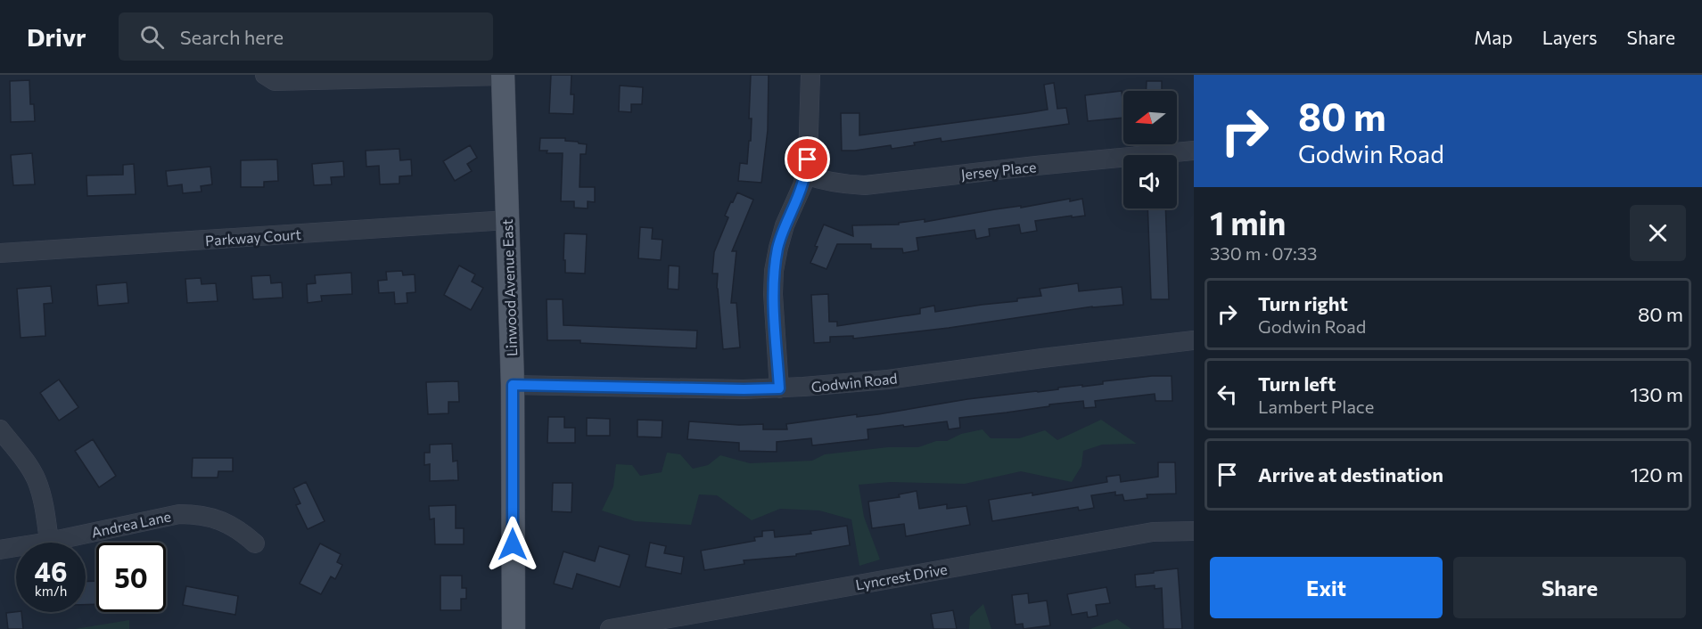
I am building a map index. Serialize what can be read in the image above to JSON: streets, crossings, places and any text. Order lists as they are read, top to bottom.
{
  "streets": {
    "main road": ["Linwood Avenue East"],
    "street": [
      "Jersey Place",
      "Parkway Court",
      "Godwin Road",
      "Andrea Lane",
      "Lyncrest Drive"
    ]
  },
  "crossings": [
    ["Parkway Court", "Linwood Avenue East"],
    ["Linwood Avenue East", "Godwin Road"]
  ],
  "north": "left",
  "page": {
    "header": "Drivr",
    "search": "Search here",
    "nav": ["Map", "Layers", "Share"],
    "turn": ["80 m", "Godwin Road"],
    "heading": ["1 min", "330 m · 07:33"],
    "list": [
      {
        "name": "Turn right",
        "note": "Godwin Road",
        "value": "80 m"
      },
      {
        "name": "Turn left",
        "note": "Lambert Place",
        "value": "130 m"
      },
      {
        "name": "Arrive at destination",
        "value": "120 m"
      }
    ],
    "speed": "46 km/h",
    "limit": "50",
    "buttons": ["Exit", "Share"]
  }
}
